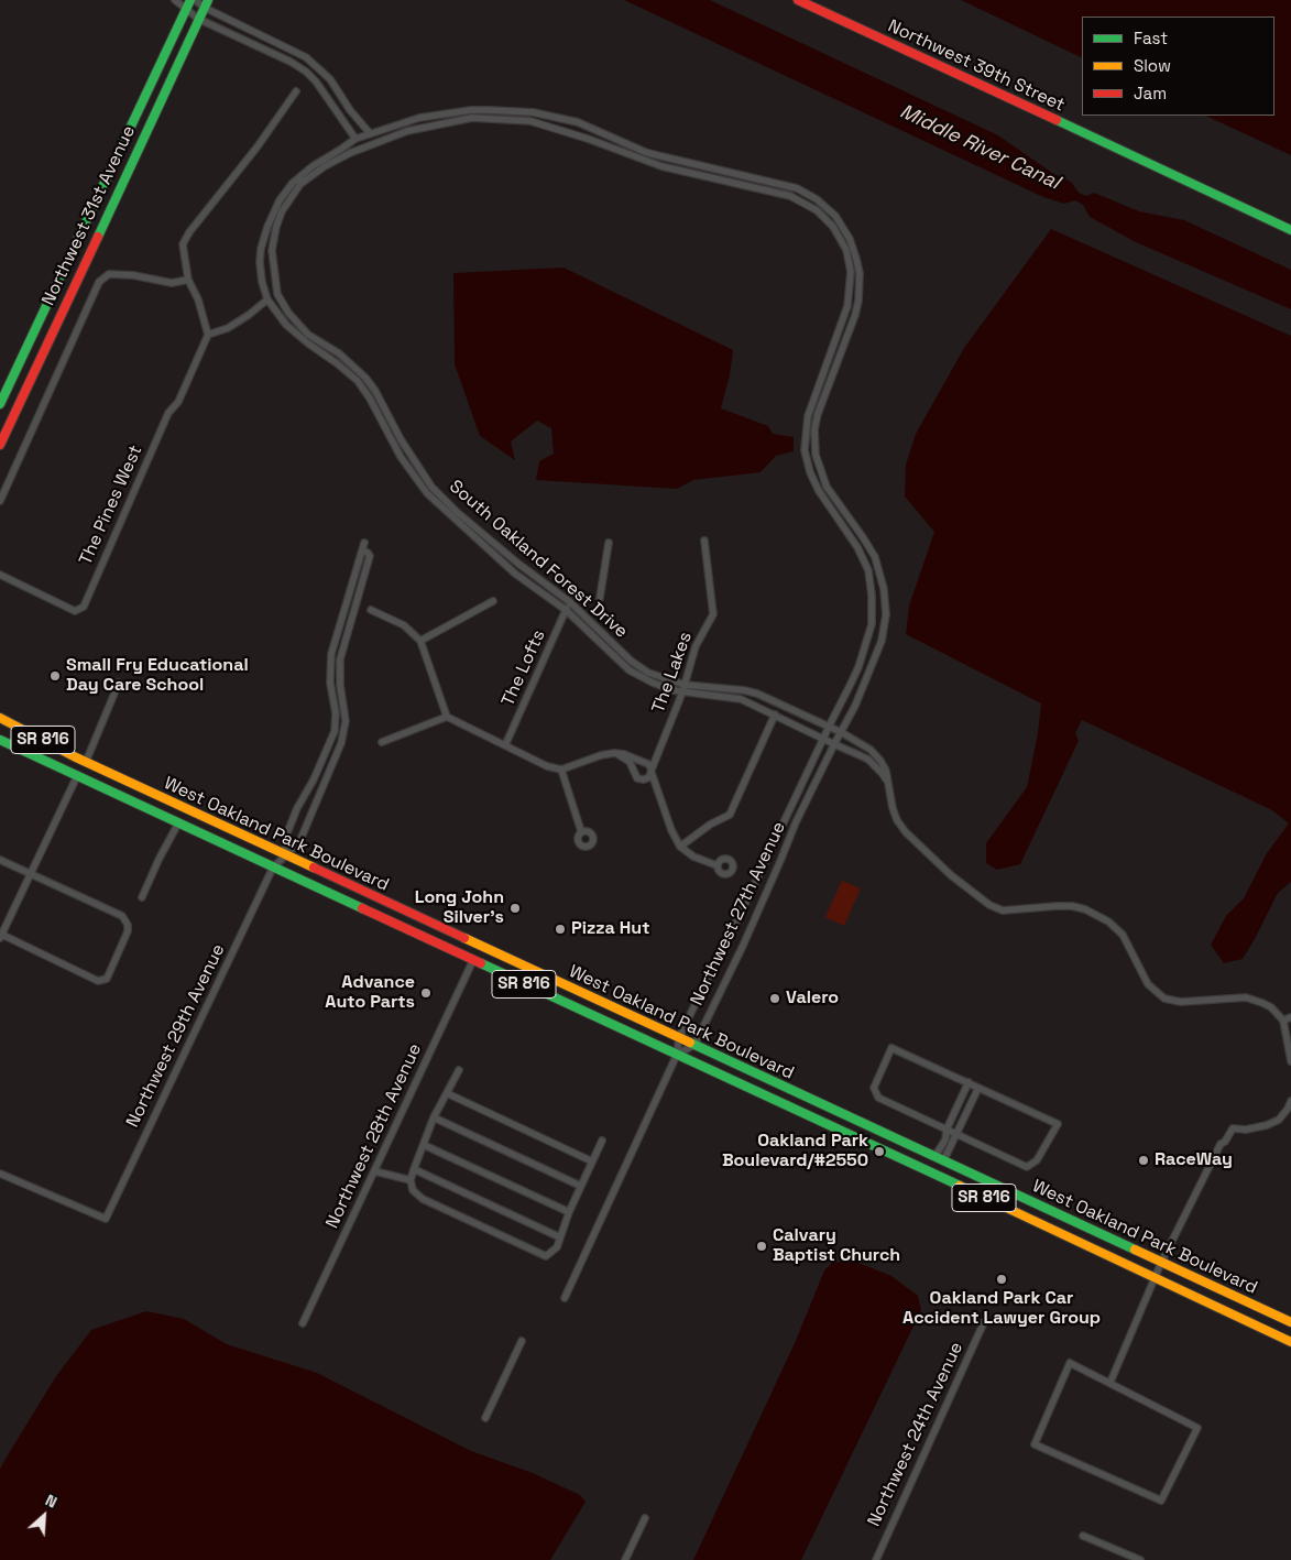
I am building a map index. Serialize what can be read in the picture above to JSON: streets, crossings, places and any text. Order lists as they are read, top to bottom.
{
  "streets": {
    "main road": [
      "Northwest 39th Street",
      "Northwest 31st Avenue",
      "SR 816",
      "West Oakland Park Boulevard"
    ],
    "street": [
      "The Pines West",
      "South Oakland Forest Drive",
      "The Lofts",
      "The Lakes",
      "Northwest 27th Avenue",
      "Northwest 29th Avenue",
      "Northwest 28th Avenue",
      "Northwest 24th Avenue"
    ]
  },
  "crossings": [
    ["South Oakland Forest Drive", "The Lofts"],
    ["South Oakland Forest Drive", "The Lakes"],
    ["South Oakland Forest Drive", "West Oakland Park Boulevard"],
    ["South Oakland Forest Drive", "Northwest 27th Avenue"],
    ["West Oakland Park Boulevard", "Northwest 27th Avenue"],
    ["West Oakland Park Boulevard", "Northwest 29th Avenue"],
    ["West Oakland Park Boulevard", "Northwest 28th Avenue"]
  ],
  "water": ["Middle River Canal"],
  "places": [
    "Small Fry Educational Day Care School",
    "Long John Silver's",
    "Pizza Hut",
    "Advance Auto Parts",
    "Valero",
    "Oakland Park Boulevard/#2550",
    "RaceWay",
    "Calvary Baptist Church",
    "Oakland Park Car Accident Lawyer Group"
  ],
  "legend": ["Fast", "Slow", "Jam"],
  "north": "top right"
}
